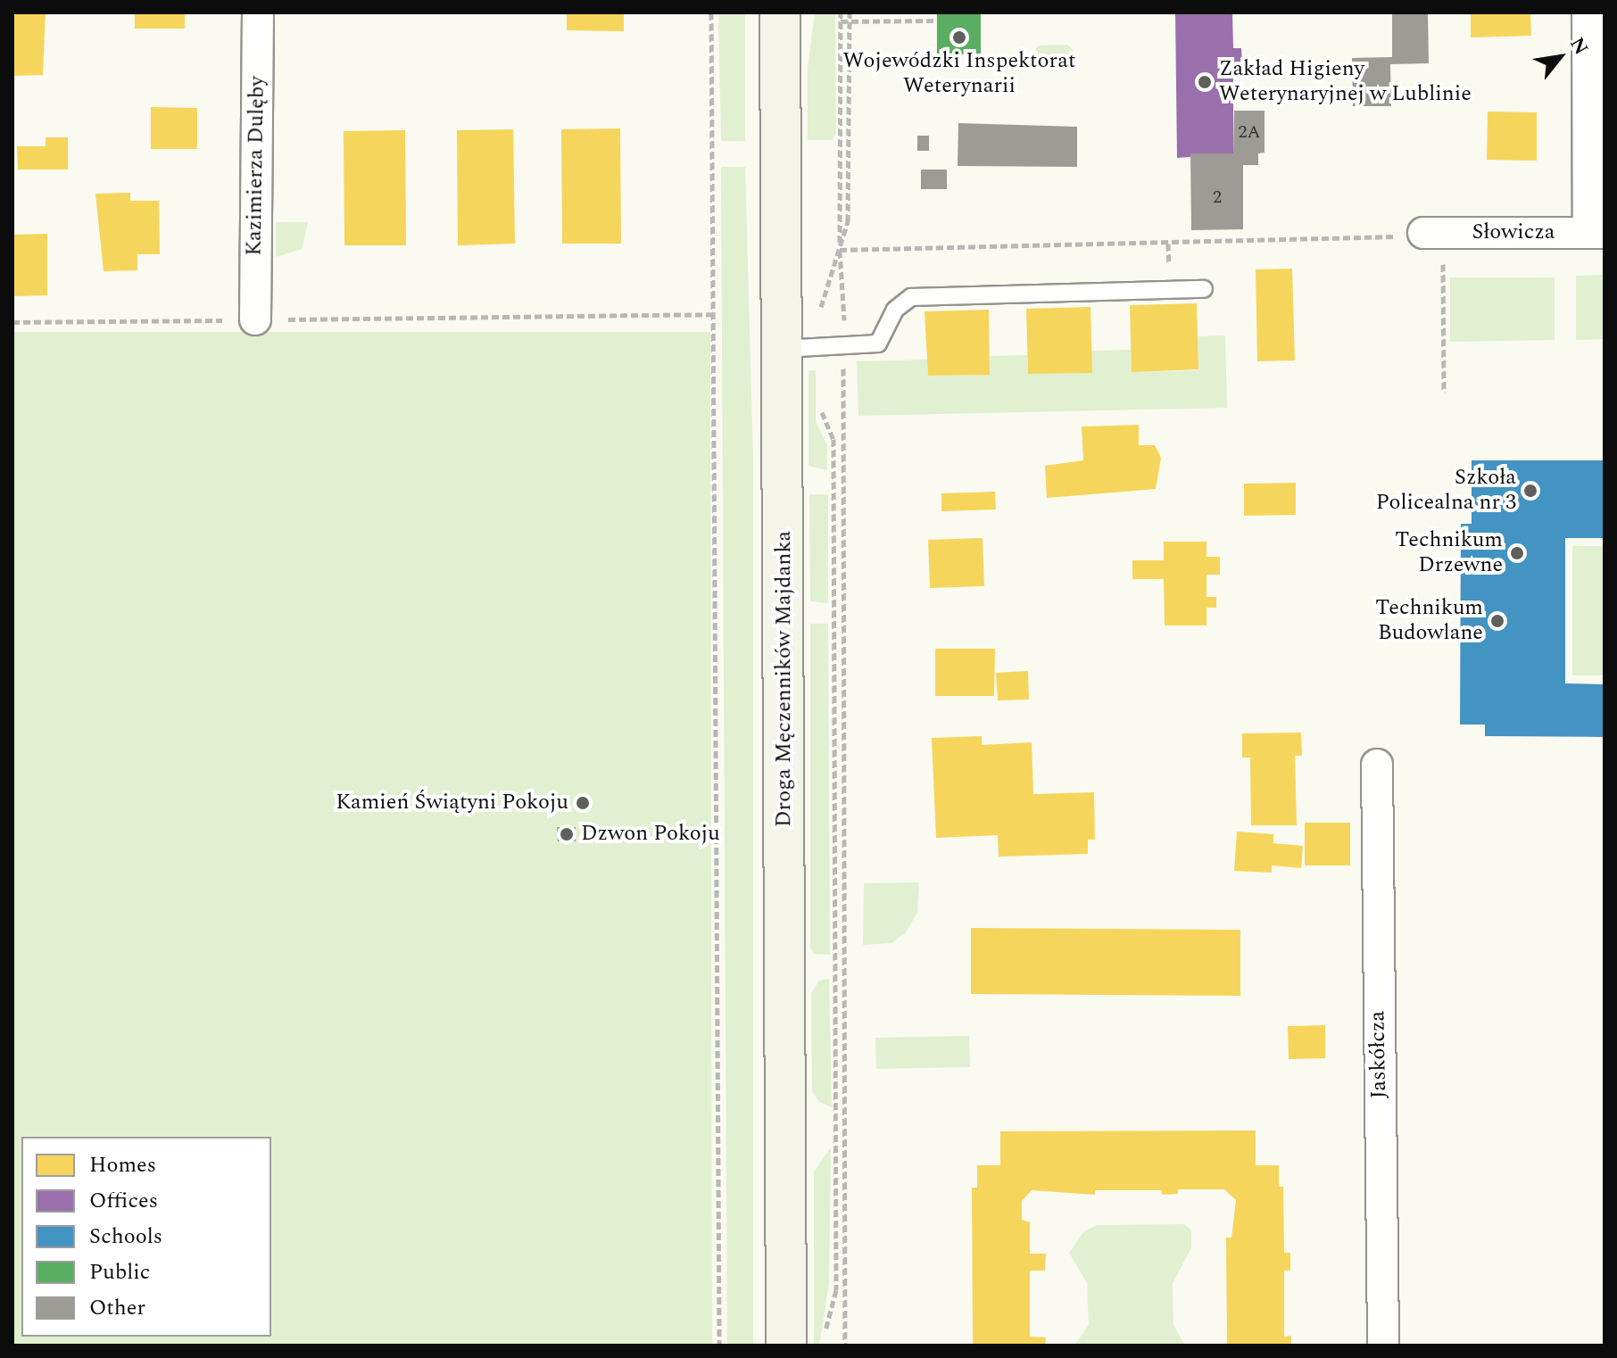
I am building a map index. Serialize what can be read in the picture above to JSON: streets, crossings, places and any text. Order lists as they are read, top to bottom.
{
  "streets": {
    "street": [
      "Kazimierza Dulęby",
      "Słowicza",
      "Droga Męczenników Majdanka",
      "Jaskółcza"
    ]
  },
  "places": [
    "Wojewódzki Inspektorat Weterynarii",
    "Zakład Higieny Weterynaryjnej w Lublinie",
    "Szkoła Policealna nr 3",
    "Technikum Drzewne",
    "Technikum Budowlane",
    "Kamień Świątyni Pokoju",
    "Dzwon Pokoju"
  ],
  "house_numbers": ["2A", "2"],
  "legend": [
    "Homes",
    "Offices",
    "Schools",
    "Public",
    "Other"
  ],
  "north": "top right"
}
